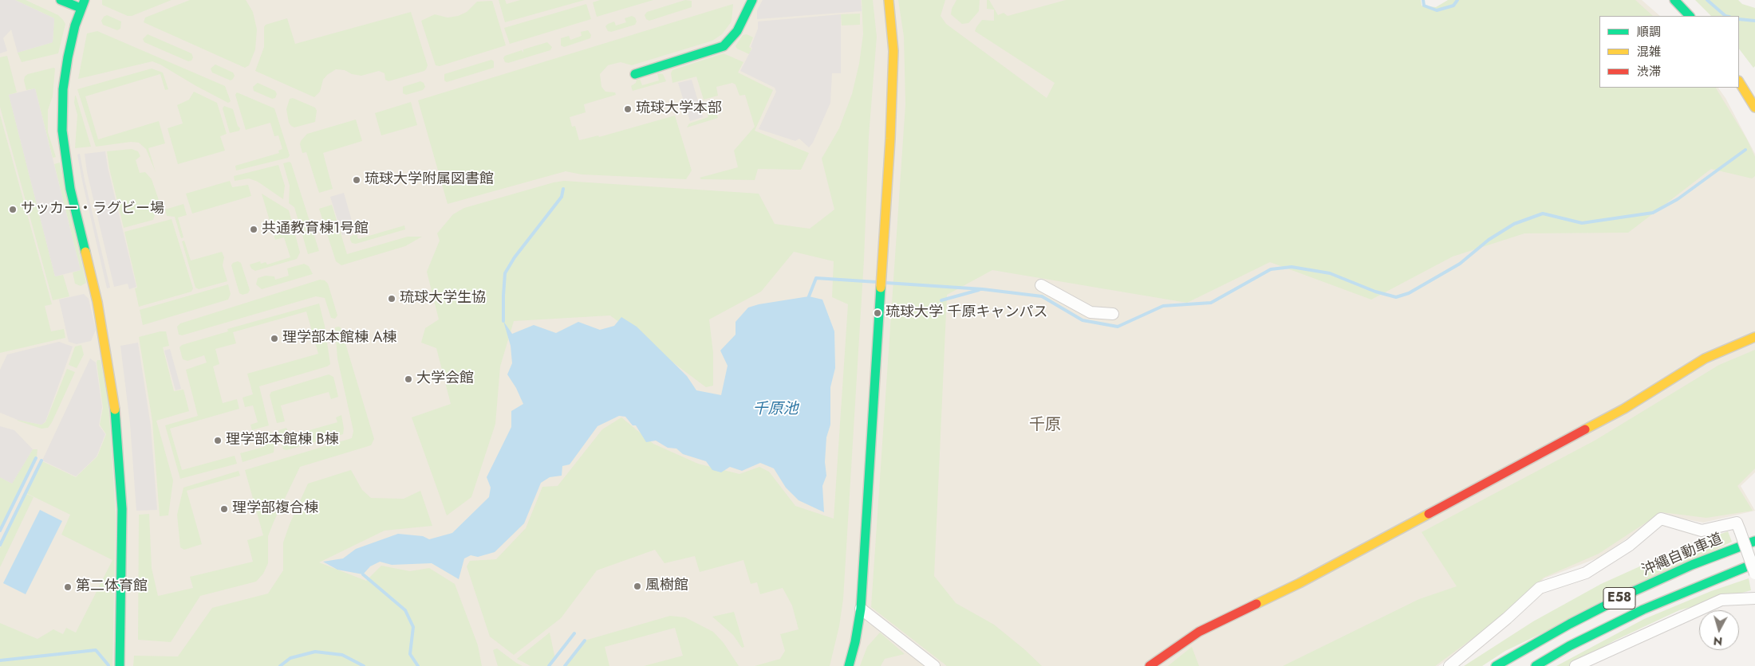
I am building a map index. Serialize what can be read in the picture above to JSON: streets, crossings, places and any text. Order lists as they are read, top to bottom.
{
  "streets": {
    "main road": ["沖縄自動車道", "E58"]
  },
  "districts": ["千原"],
  "water": ["千原池"],
  "places": [
    "琉球大学本部",
    "琉球大学附属図書館",
    "サッカー・ラグビー場",
    "共通教育棟1号館",
    "琉球大学生協",
    "琉球大学 千原キャンパス",
    "理学部本館棟 A棟",
    "大学会館",
    "理学部本館棟 B棟",
    "理学部複合棟",
    "風樹館",
    "第二体育館"
  ],
  "legend": ["順調", "混雑", "渋滞"],
  "north": "bottom"
}
